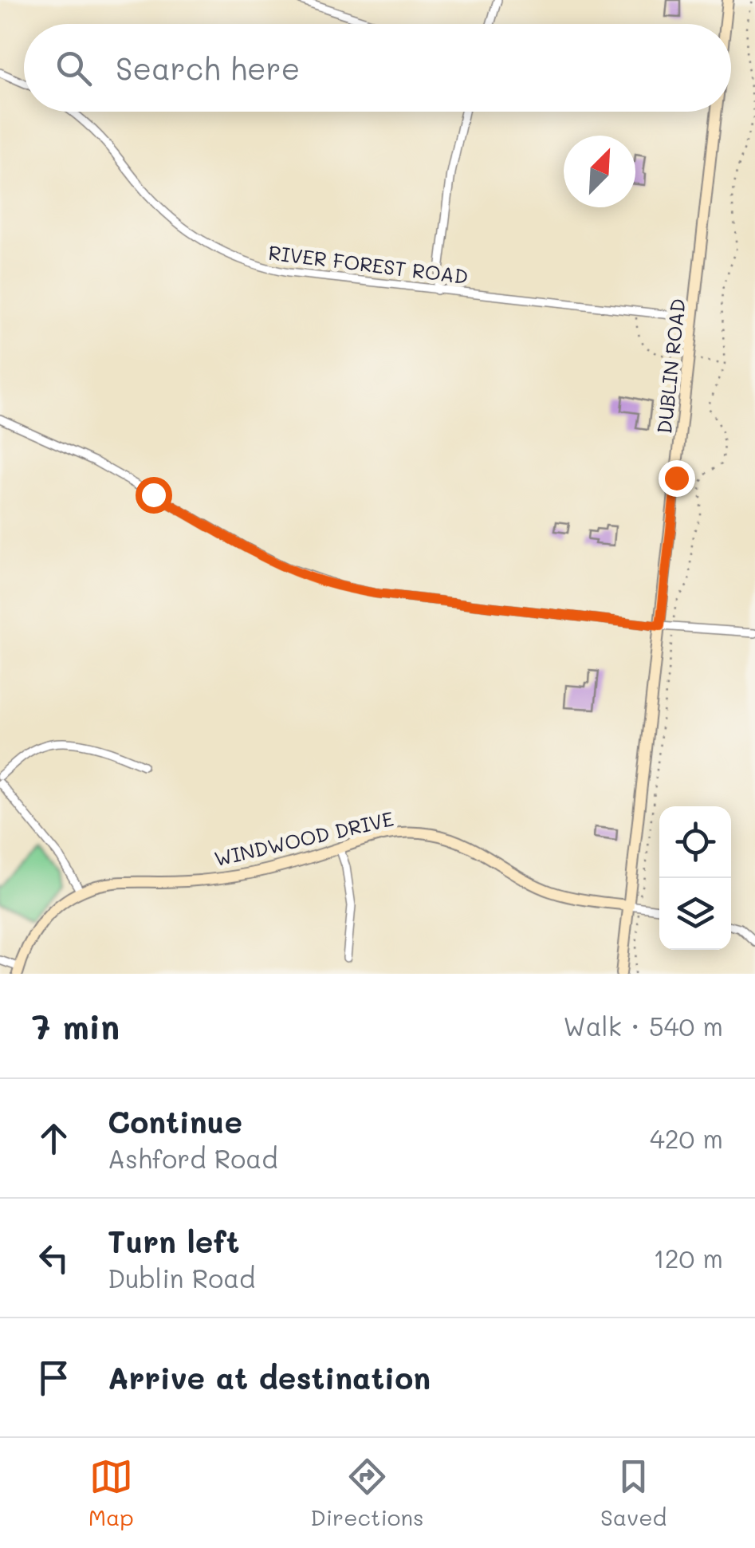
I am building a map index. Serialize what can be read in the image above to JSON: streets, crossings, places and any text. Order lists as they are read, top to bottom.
{
  "streets": {
    "main road": ["DUBLIN ROAD", "WINDWOOD DRIVE"],
    "street": ["RIVER FOREST ROAD"]
  },
  "crossings": [
    ["RIVER FOREST ROAD", "DUBLIN ROAD"],
    ["DUBLIN ROAD", "WINDWOOD DRIVE"]
  ],
  "north": "top right",
  "page": {
    "search": "Search here",
    "heading": ["7 min", "Walk · 540 m"],
    "list": [
      ["Continue", "Ashford Road", "420 m"],
      ["Turn left", "Dublin Road", "120 m"],
      "Arrive at destination"
    ],
    "nav": ["Map", "Directions", "Saved"]
  }
}
